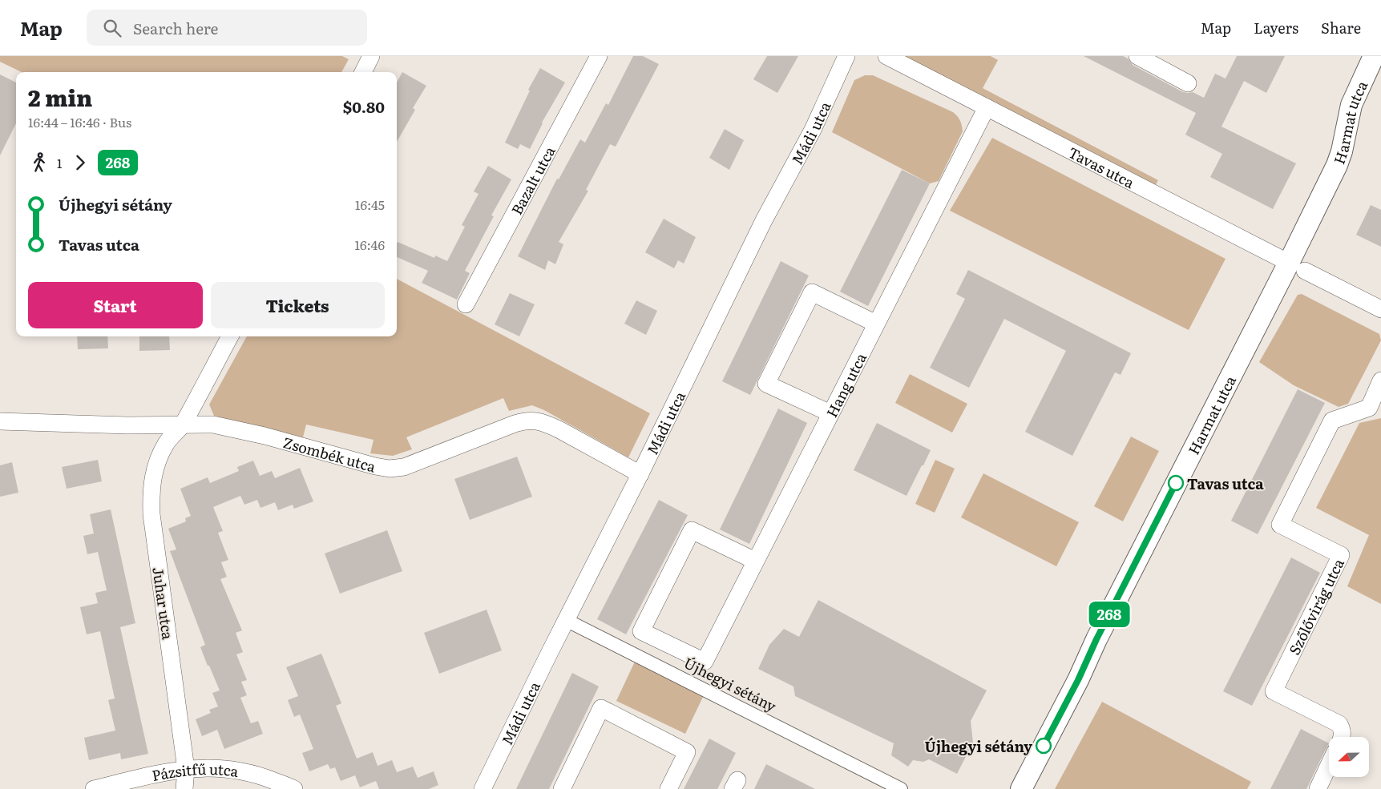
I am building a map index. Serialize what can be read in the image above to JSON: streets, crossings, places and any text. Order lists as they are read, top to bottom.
{
  "streets": {
    "street": [
      "Harmat utca",
      "Mádi utca",
      "Tavas utca",
      "Bazalt utca",
      "Hang utca",
      "Zsombék utca",
      "Juhar utca",
      "Szőlővirág utca",
      "Újhegyi sétány",
      "Pázsitfű utca"
    ]
  },
  "crossings": [
    ["Harmat utca", "Tavas utca"],
    ["Mádi utca", "Zsombék utca"],
    ["Mádi utca", "Újhegyi sétány"],
    ["Tavas utca", "Hang utca"],
    ["Zsombék utca", "Juhar utca"],
    ["Juhar utca", "Pázsitfű utca"]
  ],
  "places": ["Tavas utca", "Újhegyi sétány"],
  "lines": ["bus line 268"],
  "north": "left",
  "page": {
    "header": "Map",
    "search": "Search here",
    "nav": ["Map", "Layers", "Share"],
    "on_map": "268",
    "heading": ["2 min", "16:44 – 16:46 · Bus", "$0.80"],
    "legs": ["1", "268"],
    "list": [
      {
        "name": "Újhegyi sétány",
        "value": "16:45"
      },
      {
        "name": "Tavas utca",
        "value": "16:46"
      }
    ],
    "buttons": ["Start", "Tickets"]
  }
}
